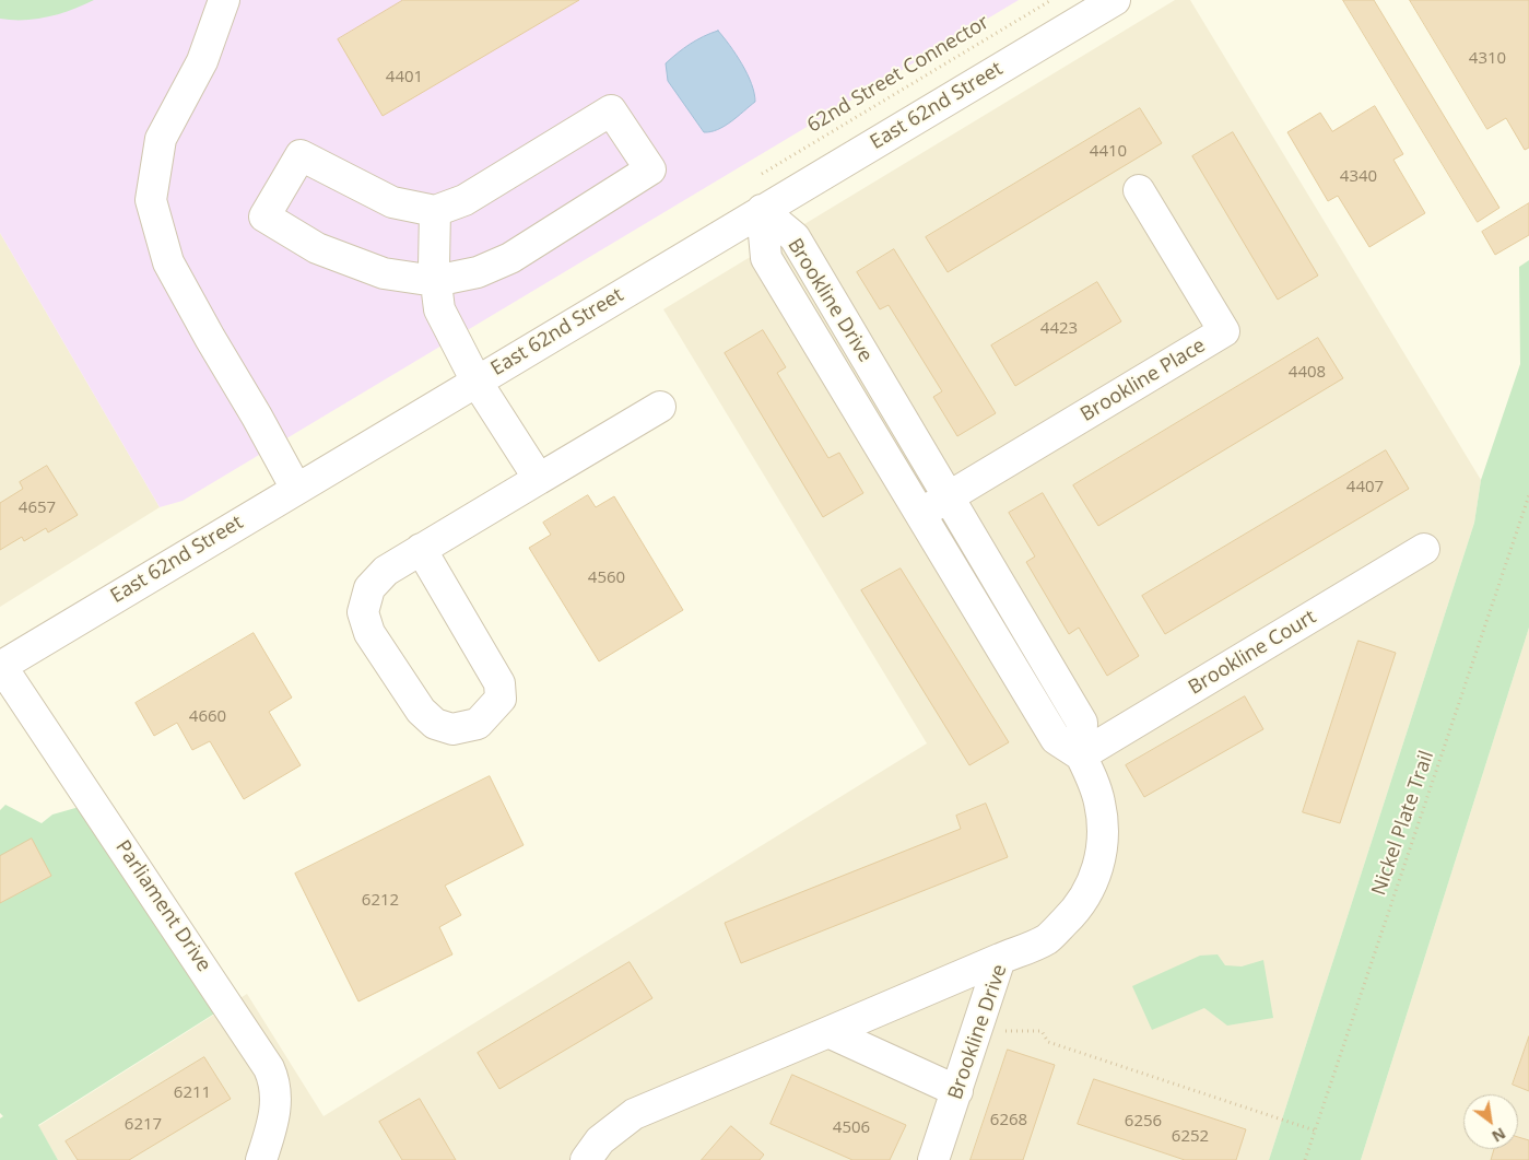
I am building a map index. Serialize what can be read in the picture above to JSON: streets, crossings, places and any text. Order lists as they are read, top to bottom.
{
  "streets": {
    "street": [
      "East 62nd Street",
      "Brookline Drive",
      "Brookline Place",
      "Brookline Court",
      "Parliament Drive"
    ],
    "path": ["62nd Street Connector", "Nickel Plate Trail"]
  },
  "crossings": [
    ["East 62nd Street", "Brookline Drive"],
    ["East 62nd Street", "Parliament Drive"],
    ["Brookline Drive", "Brookline Place"],
    ["Brookline Drive", "Brookline Court"]
  ],
  "house_numbers": [
    "4310",
    "4401",
    "4410",
    "4340",
    "4423",
    "4408",
    "4407",
    "4657",
    "4560",
    "4660",
    "6212",
    "6211",
    "6268",
    "6256",
    "6217",
    "4506",
    "6252"
  ],
  "north": "bottom right"
}
